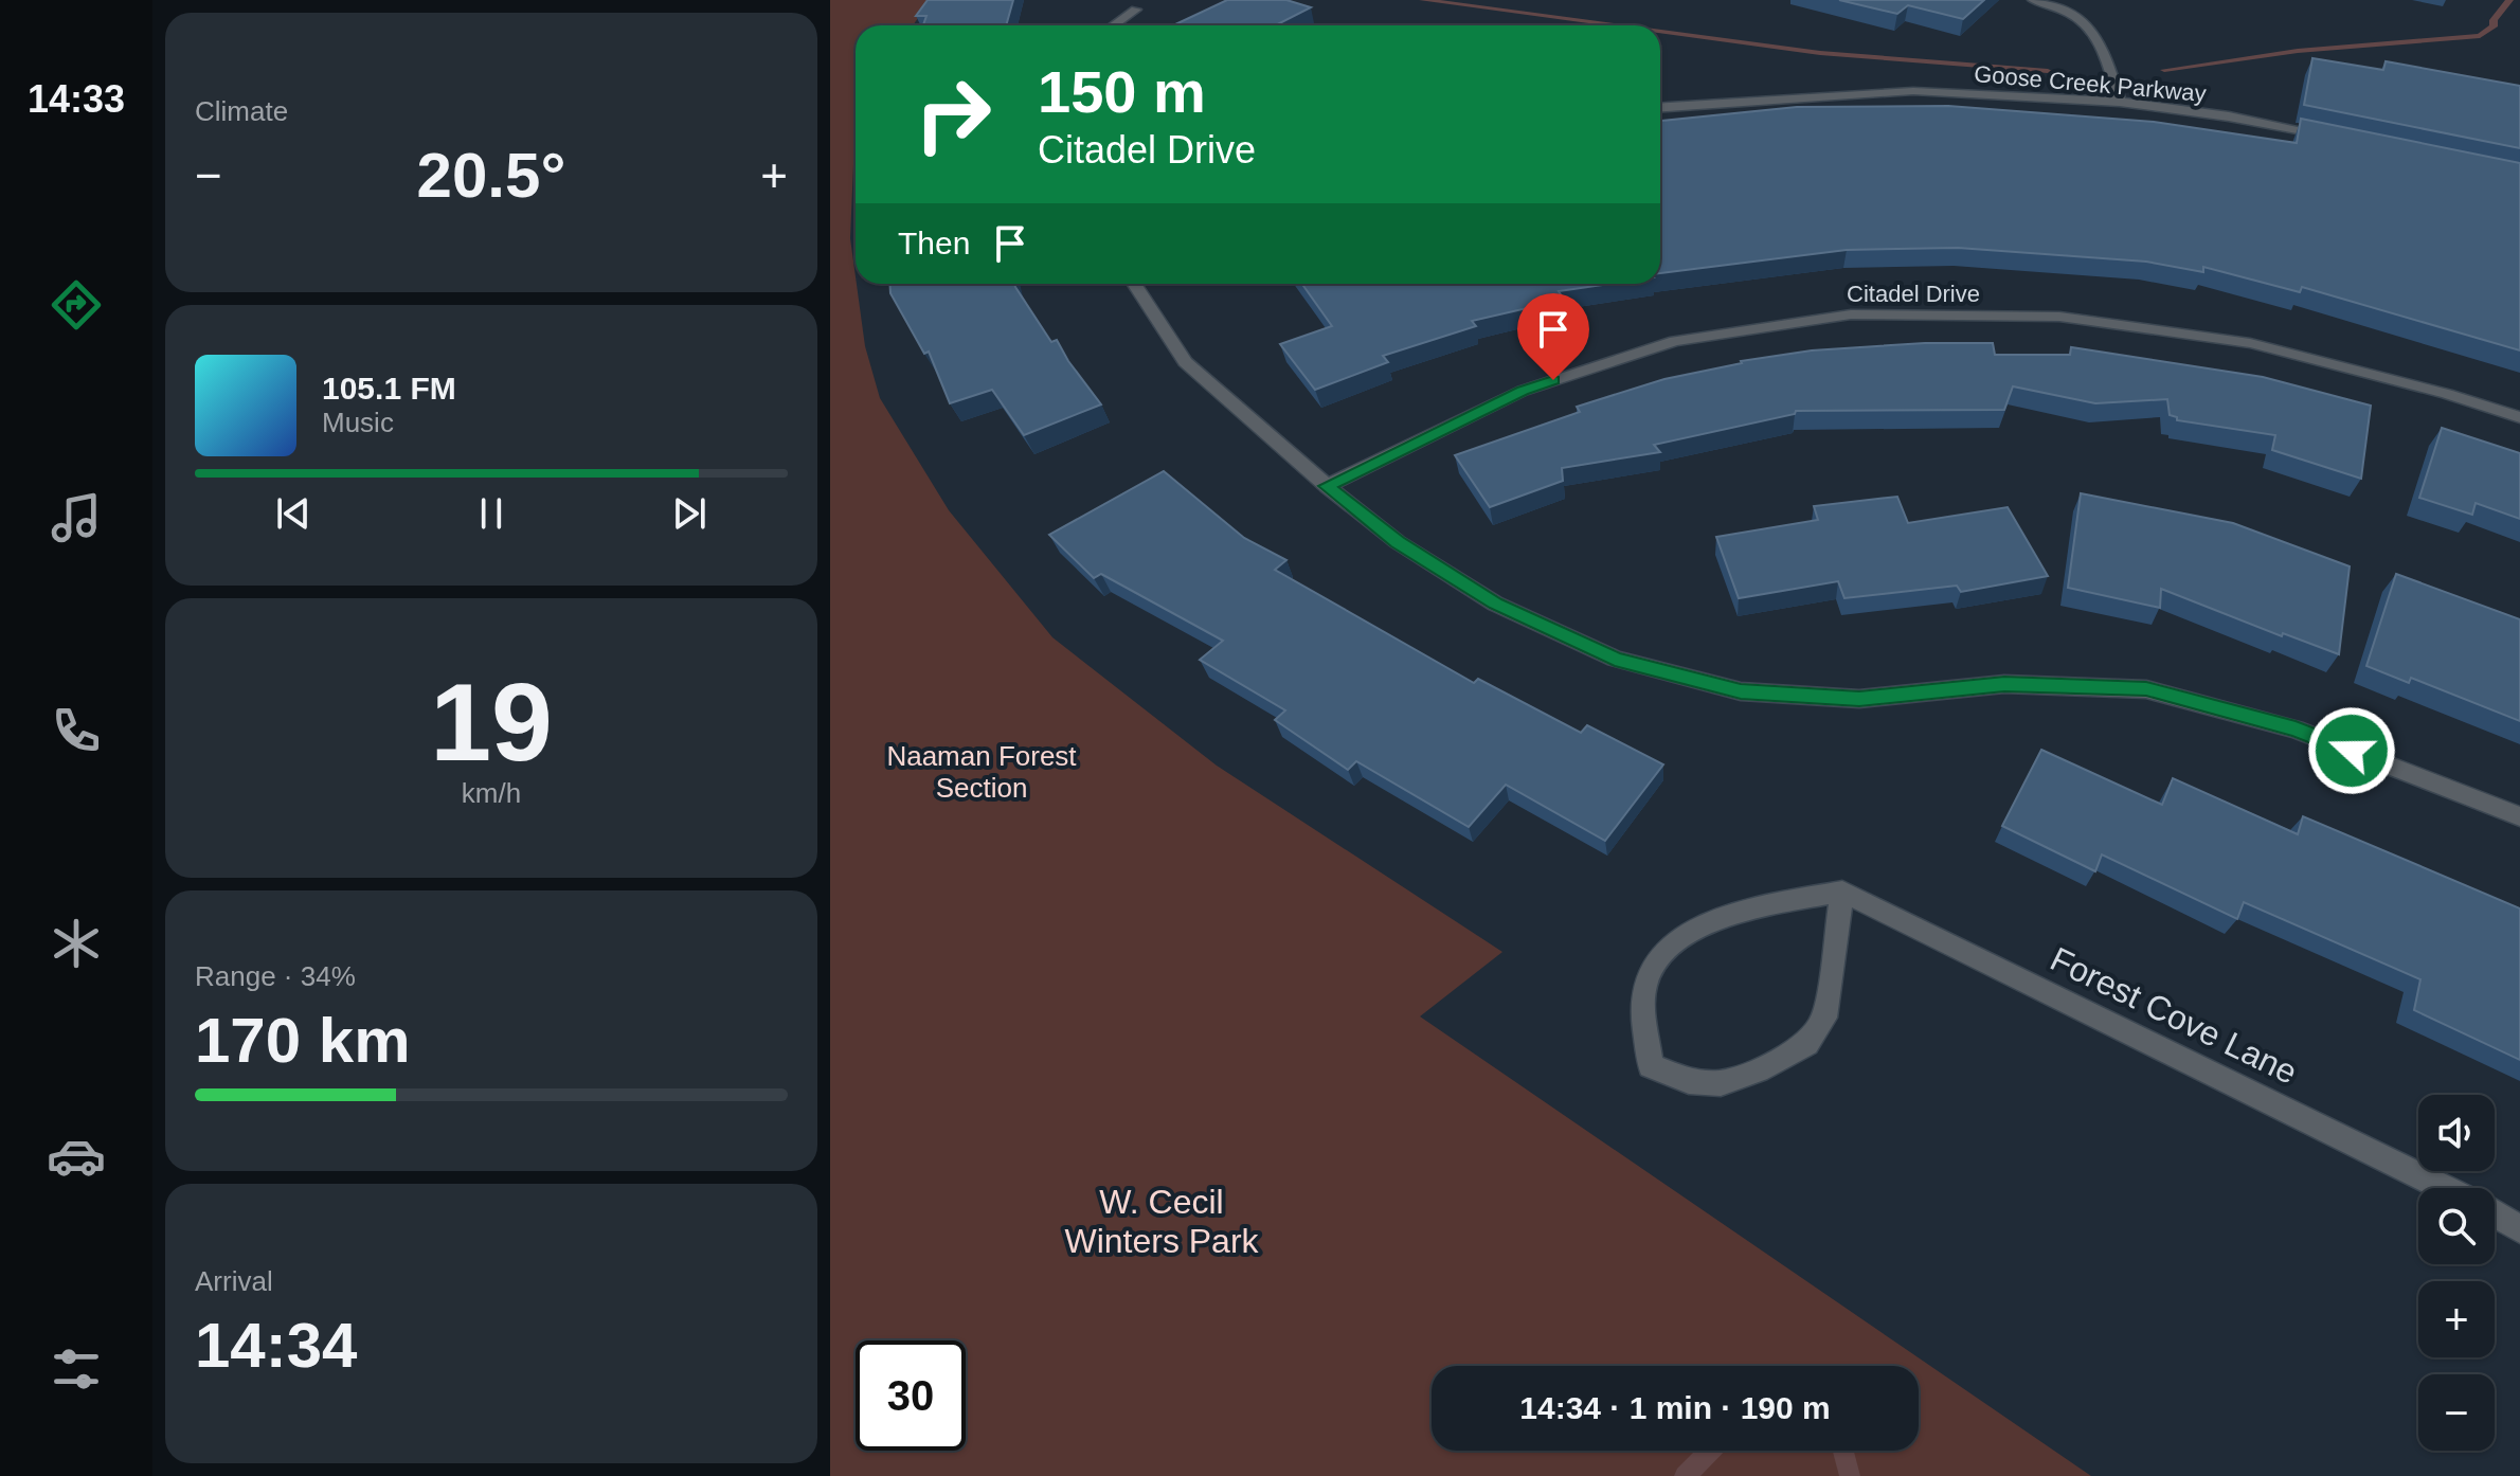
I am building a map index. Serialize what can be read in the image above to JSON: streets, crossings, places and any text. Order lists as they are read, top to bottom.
{
  "streets": {
    "street": ["Goose Creek Parkway", "Citadel Drive", "Forest Cove Lane"]
  },
  "parks": ["Naaman Forest Section", "W. Cecil Winters Park"],
  "page": {
    "tabs": "14:33",
    "tile": [
      "Climate",
      ["19", "km/h"],
      ["Range · 34%", "170 km"],
      ["Arrival", "14:34"]
    ],
    "turn": ["150 m", "Citadel Drive"],
    "heat": ["−", "20.5°", "+"],
    "then": "Then",
    "song": ["105.1 FM", "Music"],
    "map_buttons": ["+", "−"],
    "limit": "30",
    "trip": "14:34 · 1 min · 190 m"
  }
}
